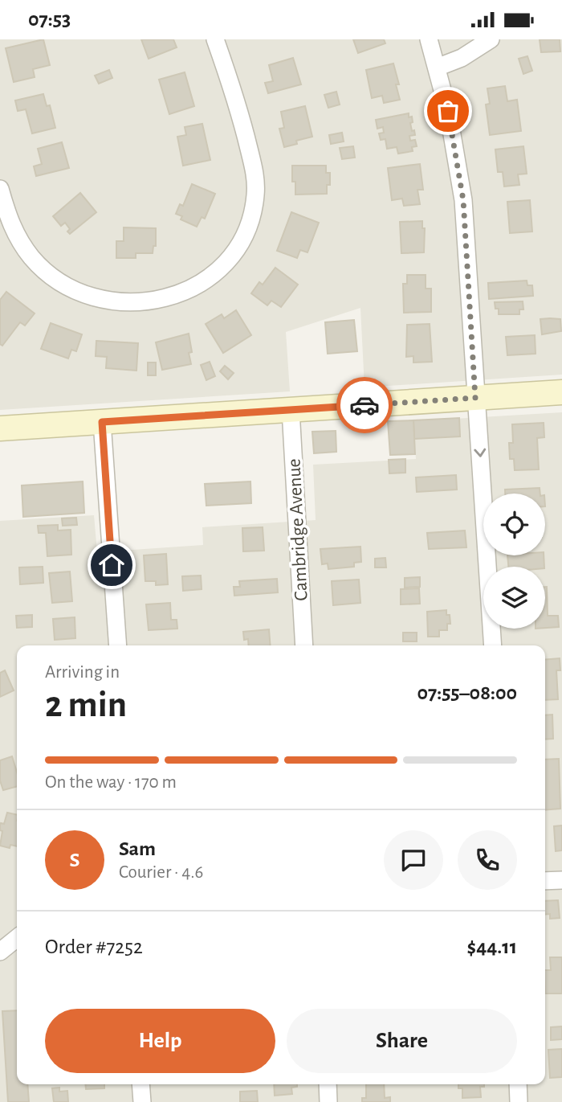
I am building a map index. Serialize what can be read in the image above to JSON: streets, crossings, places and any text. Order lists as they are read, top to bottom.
{
  "streets": {
    "street": ["Cambridge Avenue"]
  },
  "page": {
    "status": "07:53",
    "heading": ["2 min", "Arriving in", "07:55–08:00"],
    "panel": [
      "Sam",
      "Courier · 4.6",
      "Order #7252",
      "$44.11"
    ],
    "bar": "On the way · 170 m",
    "round": "S",
    "buttons": ["Help", "Share"]
  }
}
